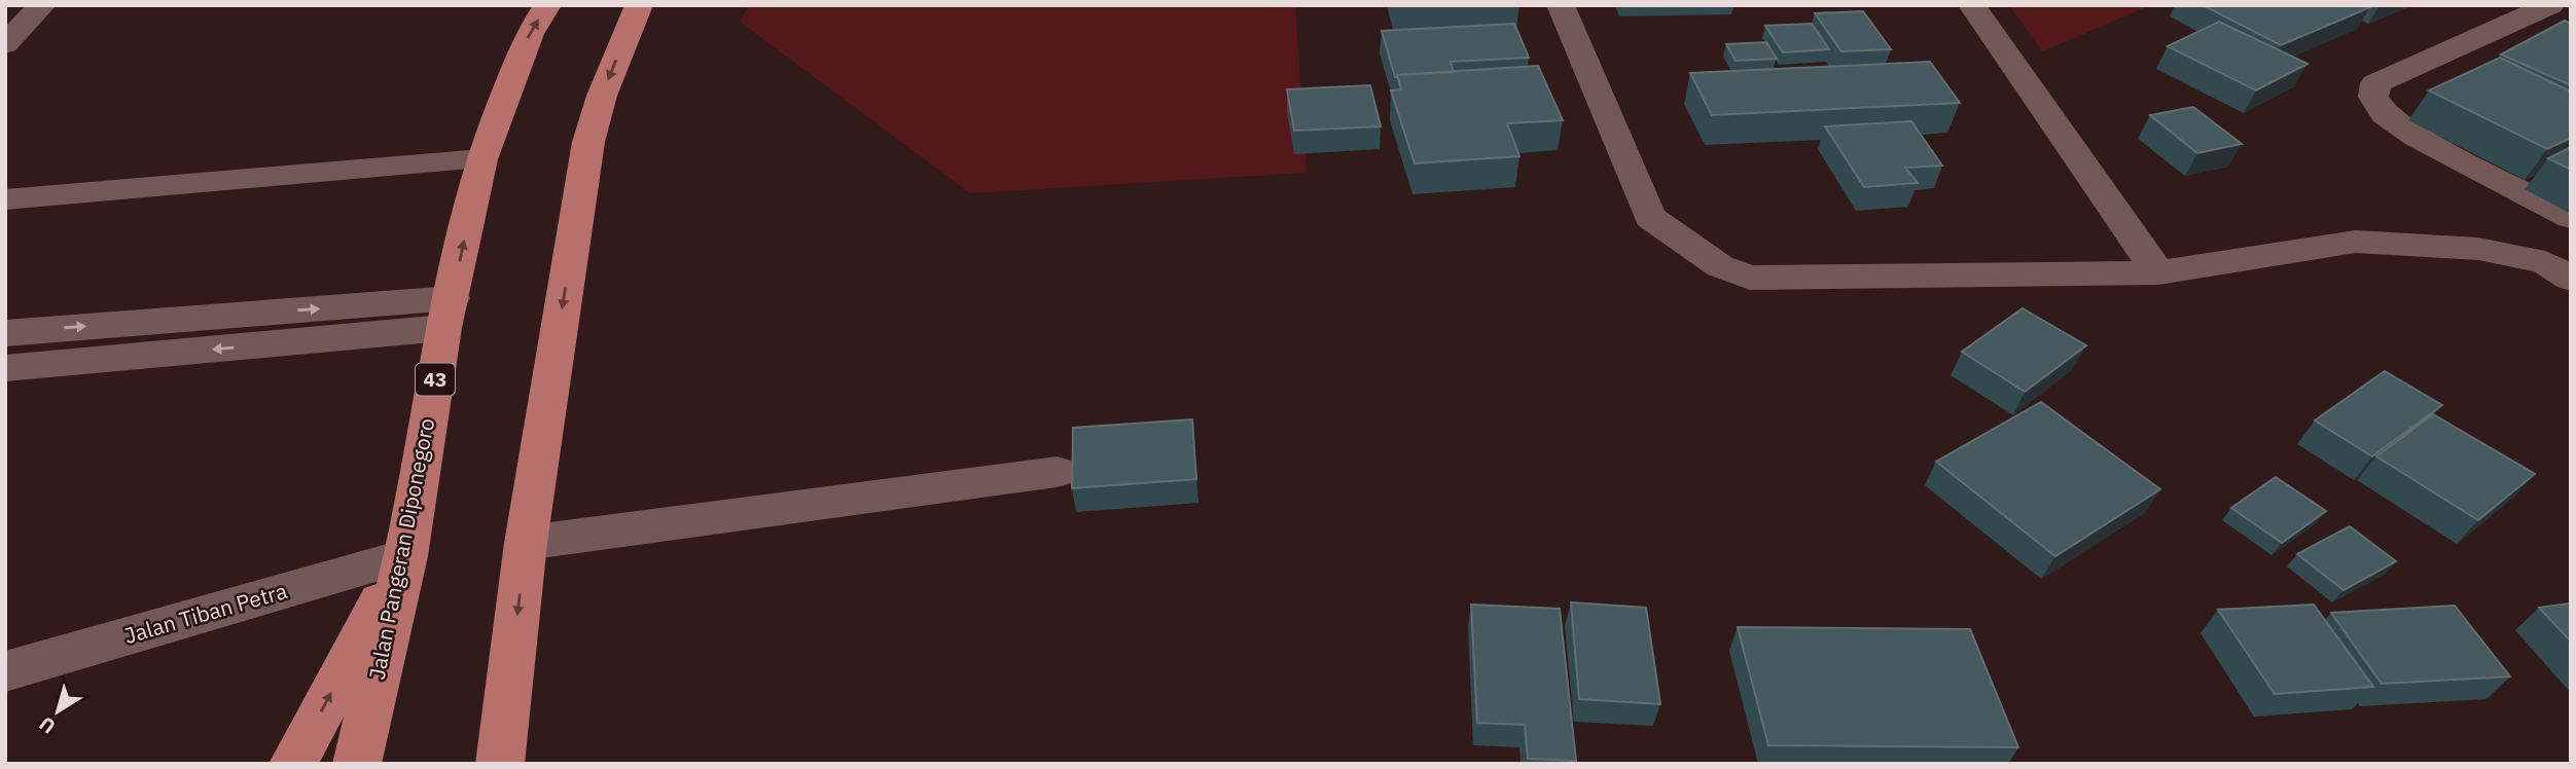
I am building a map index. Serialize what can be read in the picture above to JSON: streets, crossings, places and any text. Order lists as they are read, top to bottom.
{
  "streets": {
    "highway": ["43", "Jalan Pangeran Diponegoro"],
    "street": ["Jalan Tiban Petra"]
  },
  "crossings": [
    ["Jalan Pangeran Diponegoro", "Jalan Tiban Petra"]
  ],
  "north": "bottom left"
}
